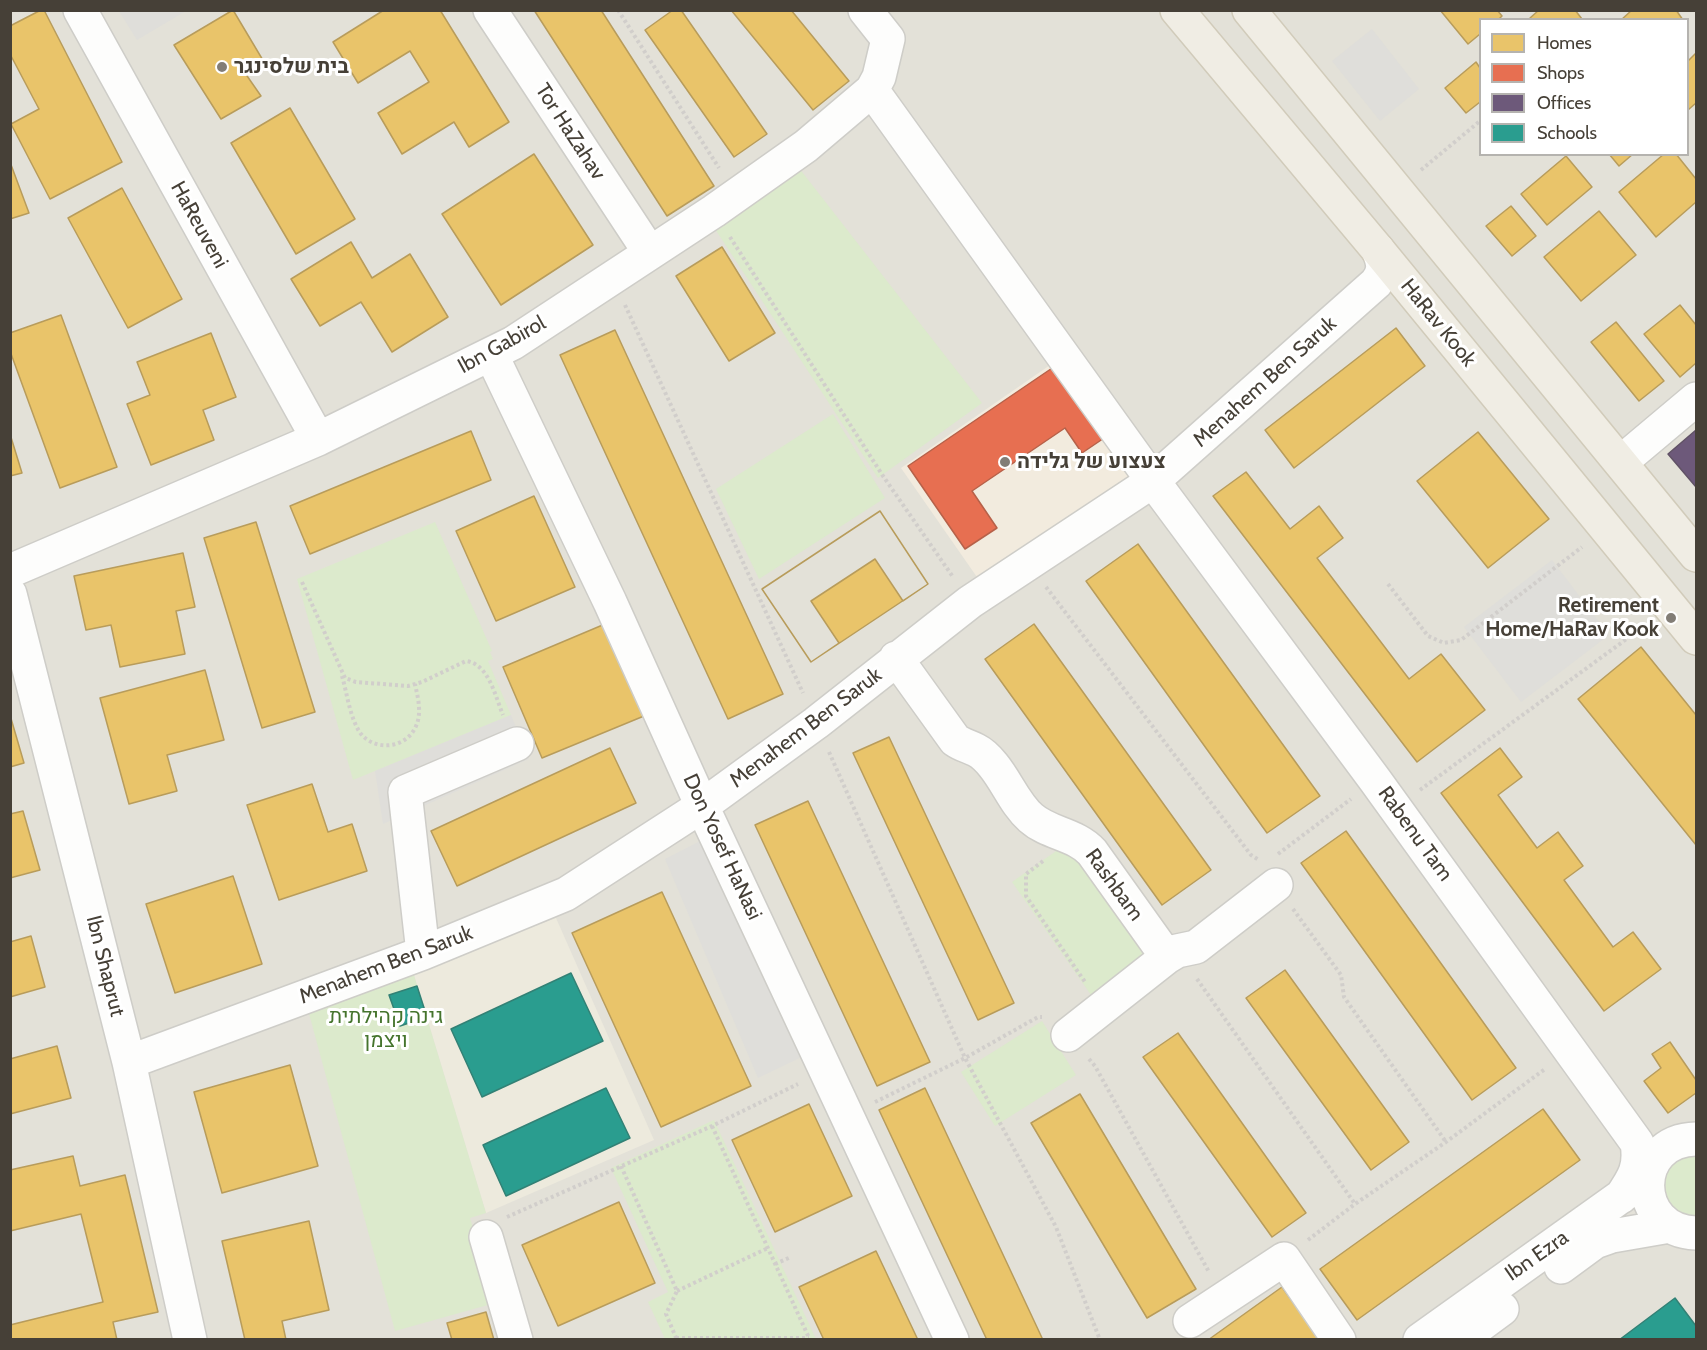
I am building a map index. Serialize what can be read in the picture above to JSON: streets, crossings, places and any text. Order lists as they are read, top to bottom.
{
  "streets": {
    "main road": ["HaRav Kook"],
    "street": [
      "Tor HaZahav",
      "HaReuveni",
      "Ibn Gabirol",
      "Menahem Ben Saruk",
      "Rabenu Tam",
      "Don Yosef HaNasi",
      "Rashbam",
      "Ibn Shaprut",
      "Ibn Ezra"
    ]
  },
  "crossings": [
    ["Tor HaZahav", "Ibn Gabirol"],
    ["HaReuveni", "Ibn Gabirol"],
    ["HaRav Kook", "Menahem Ben Saruk"],
    ["Ibn Gabirol", "Rabenu Tam"],
    ["Ibn Gabirol", "Don Yosef HaNasi"],
    ["Menahem Ben Saruk", "Rabenu Tam"],
    ["Menahem Ben Saruk", "Don Yosef HaNasi"],
    ["Menahem Ben Saruk", "Rashbam"],
    ["Menahem Ben Saruk", "Ibn Shaprut"],
    ["Rabenu Tam", "Ibn Ezra"]
  ],
  "parks": ["גינה קהילתית ויצמן"],
  "places": ["בית שלסינגר", "צעצוע של גלידה", "Retirement Home/HaRav Kook"],
  "legend": [
    "Homes",
    "Shops",
    "Offices",
    "Schools"
  ]
}
